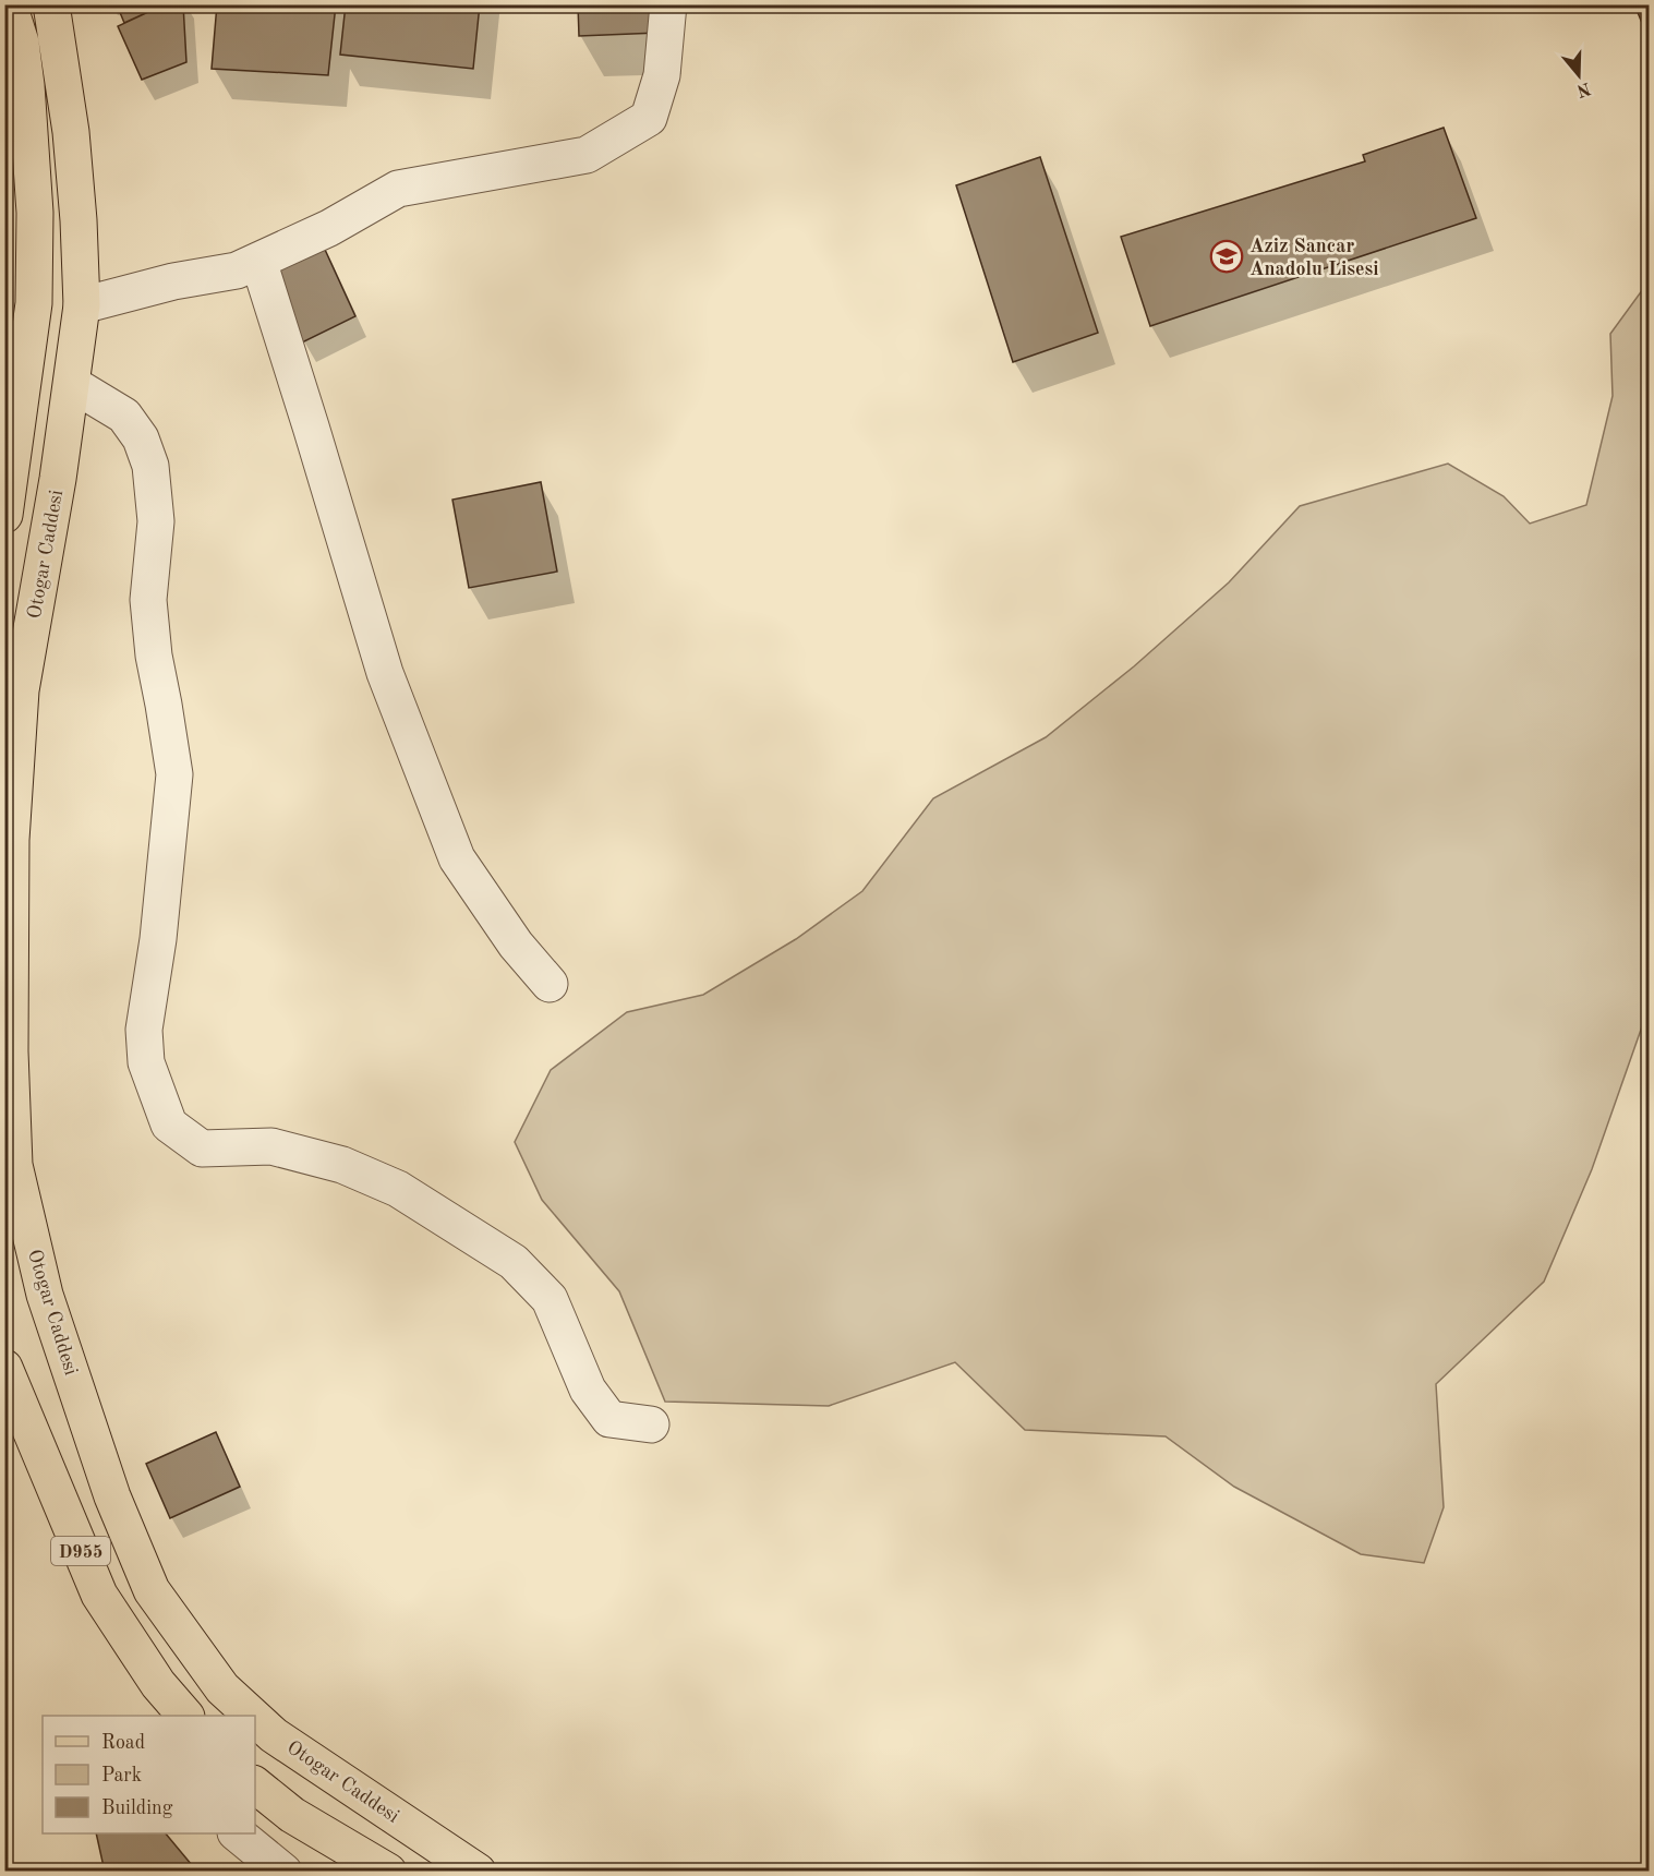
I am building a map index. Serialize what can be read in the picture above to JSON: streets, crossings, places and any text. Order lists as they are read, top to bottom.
{
  "streets": {
    "main road": ["Otogar Caddesi", "D955"]
  },
  "places": {
    "school or university": ["Aziz Sancar Anadolu Lisesi"]
  },
  "legend": ["Road", "Park", "Building"],
  "north": "bottom"
}
